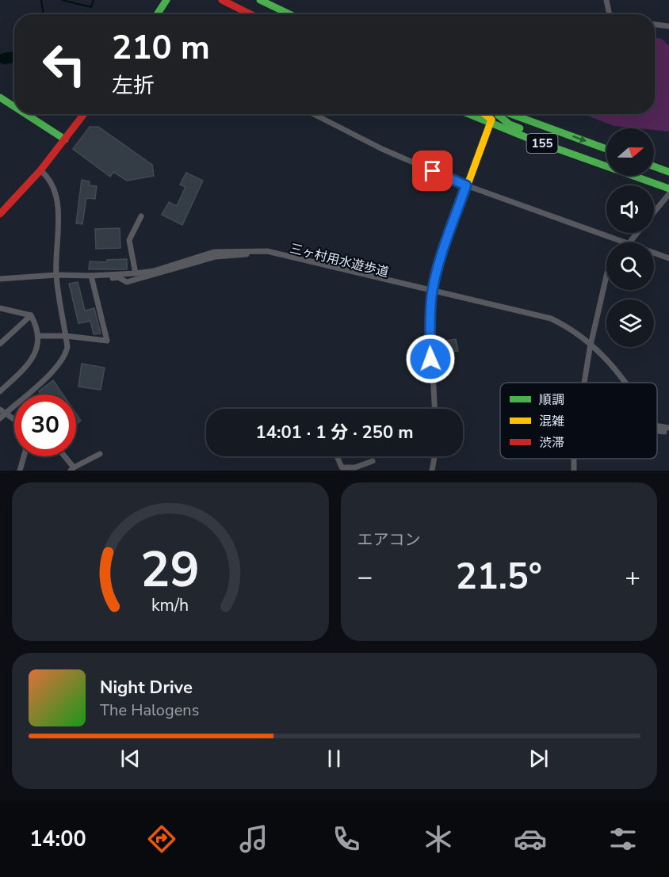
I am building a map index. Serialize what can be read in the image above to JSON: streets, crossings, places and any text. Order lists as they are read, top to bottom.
{
  "streets": {
    "main road": ["155"],
    "street": ["三ヶ村用水遊歩道"]
  },
  "legend": ["順調", "混雑", "渋滞"],
  "north": "right",
  "page": {
    "turn": ["210 m", "左折"],
    "limit": "30",
    "trip": "14:01 · 1 分 · 250 m",
    "tile": "エアコン",
    "heat": ["−", "21.5°", "+"],
    "song": ["Night Drive", "The Halogens"],
    "tabs": "14:00",
    "gauge": ["29", "km/h"]
  }
}
